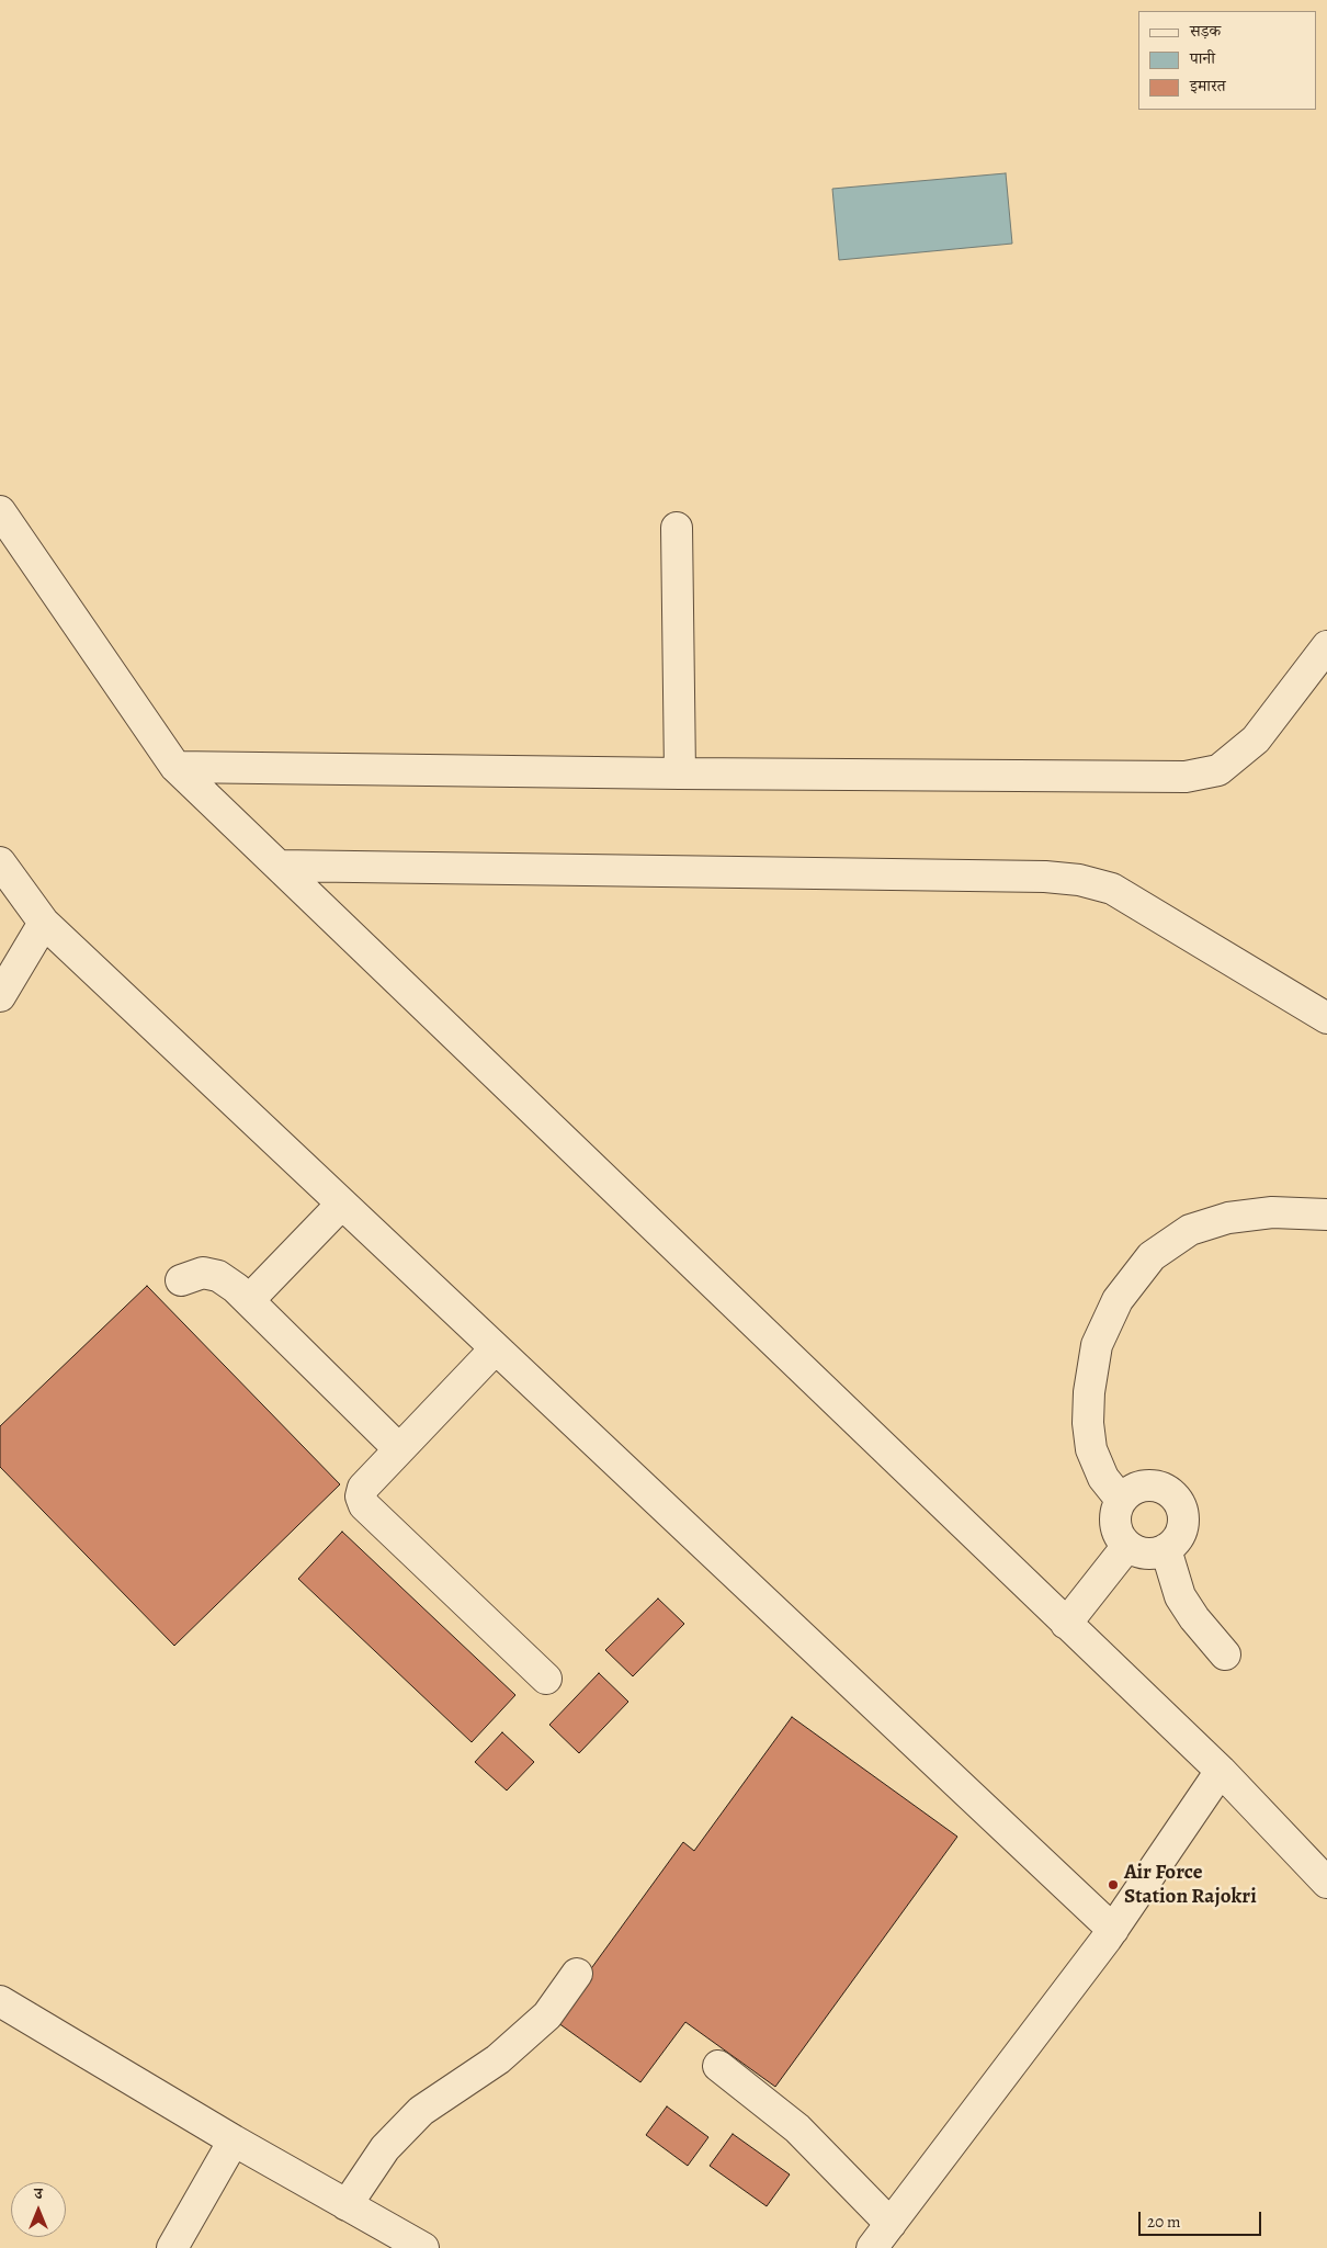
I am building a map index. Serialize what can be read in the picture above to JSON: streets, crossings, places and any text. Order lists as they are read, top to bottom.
{
  "places": ["Air Force Station Rajokri"],
  "legend": ["सड़क", "पानी", "इमारत"],
  "scale_bar": "20 m",
  "north": "top"
}
